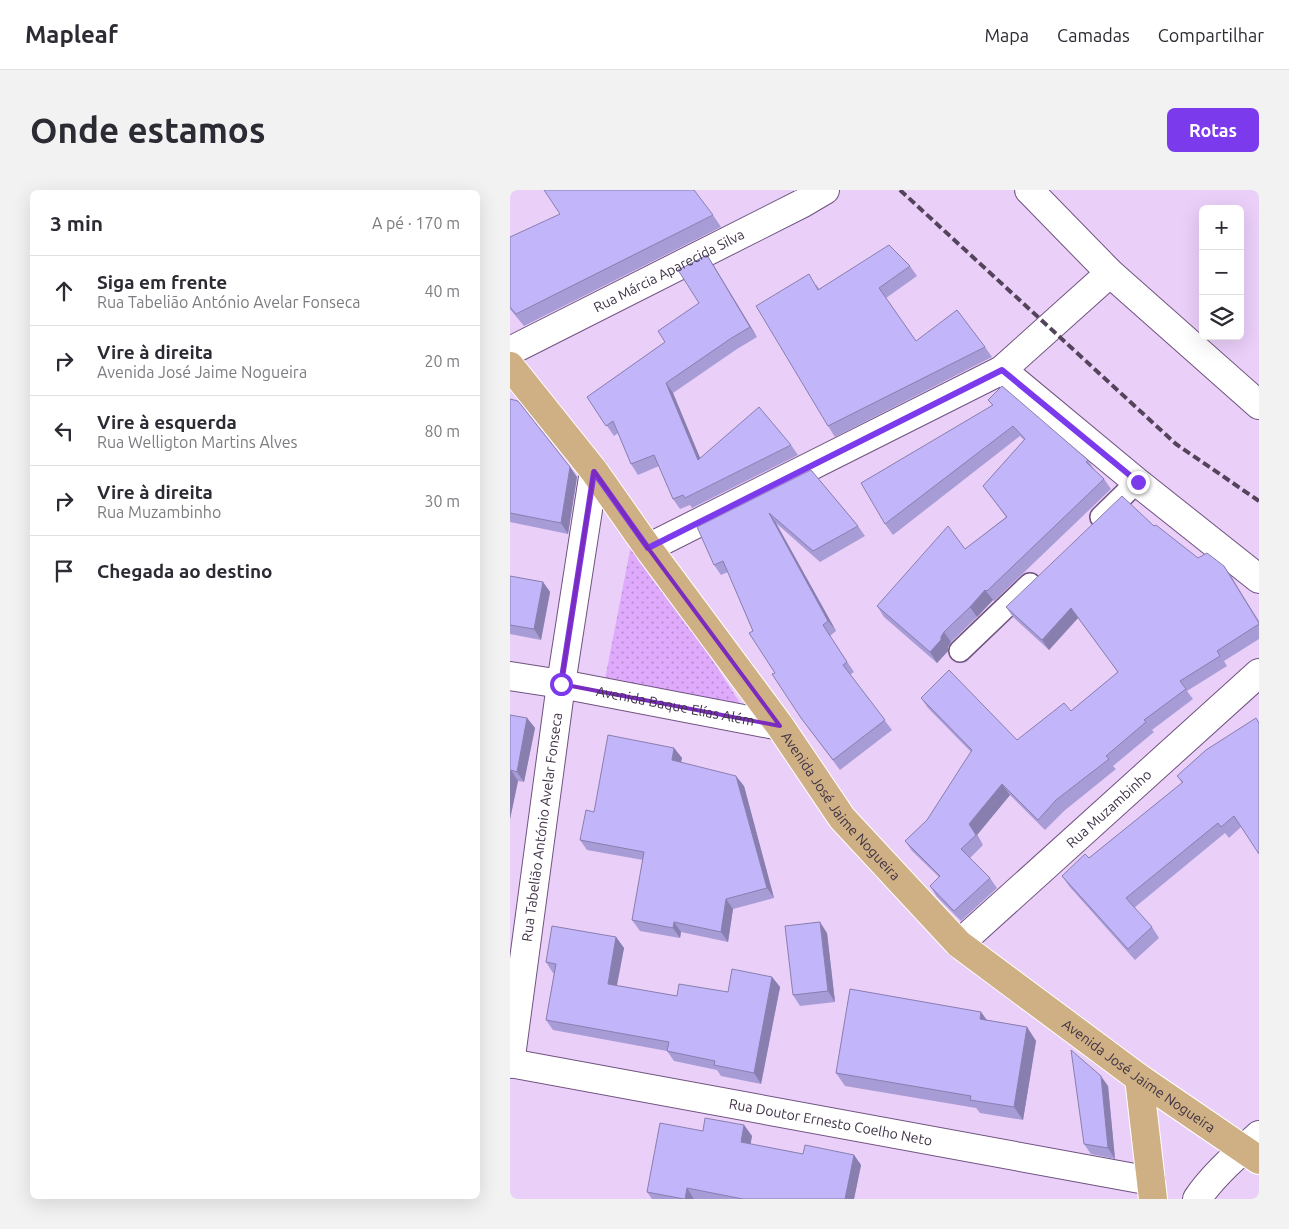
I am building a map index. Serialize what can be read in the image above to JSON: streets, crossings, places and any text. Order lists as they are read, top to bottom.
{
  "streets": {
    "main road": ["Avenida José Jaime Nogueira"],
    "street": [
      "Rua Márcia Aparecida Silva",
      "Avenida Baque Elías Além",
      "Rua Muzambinho",
      "Rua Tabelião António Avelar Fonseca",
      "Rua Doutor Ernesto Coelho Neto"
    ]
  },
  "crossings": [
    ["Avenida Baque Elías Além", "Avenida José Jaime Nogueira"],
    ["Avenida Baque Elías Além", "Rua Tabelião António Avelar Fonseca"],
    ["Avenida José Jaime Nogueira", "Rua Muzambinho"],
    ["Avenida José Jaime Nogueira", "Rua Tabelião António Avelar Fonseca"],
    ["Rua Tabelião António Avelar Fonseca", "Rua Doutor Ernesto Coelho Neto"]
  ],
  "page": {
    "header": "Mapleaf",
    "nav": ["Mapa", "Camadas", "Compartilhar"],
    "buttons": "Rotas",
    "title": "Onde estamos",
    "heading": ["3 min", "A pé · 170 m"],
    "map_buttons": ["+", "−"],
    "list": [
      ["Siga em frente", "Rua Tabelião António Avelar Fonseca", "40 m"],
      ["Vire à direita", "Avenida José Jaime Nogueira", "20 m"],
      ["Vire à esquerda", "Rua Welligton Martins Alves", "80 m"],
      ["Vire à direita", "Rua Muzambinho", "30 m"],
      "Chegada ao destino"
    ]
  }
}
